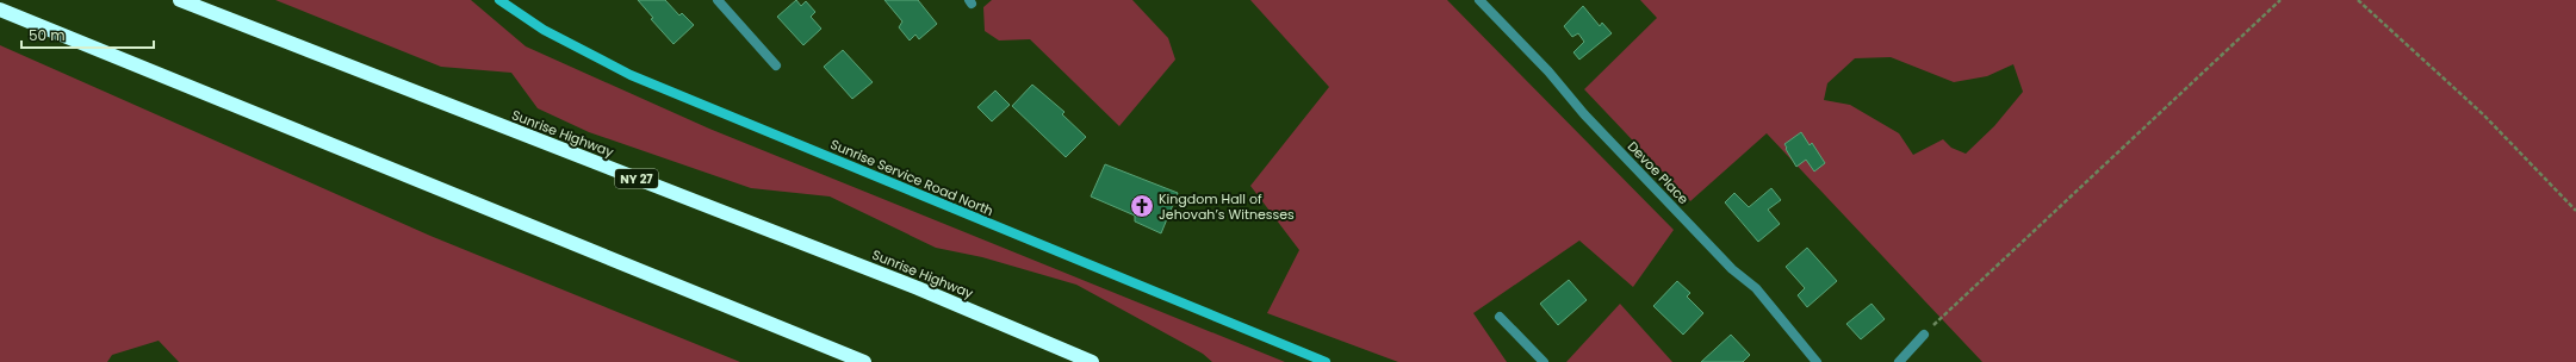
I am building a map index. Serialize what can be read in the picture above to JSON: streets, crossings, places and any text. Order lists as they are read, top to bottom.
{
  "streets": {
    "highway": ["Sunrise Highway", "NY 27"],
    "street": ["Devoe Place", "Sunrise Service Road North"]
  },
  "places": {
    "church": ["Kingdom Hall of Jehovah’s Witnesses"]
  },
  "scale_bar": "50 m"
}
